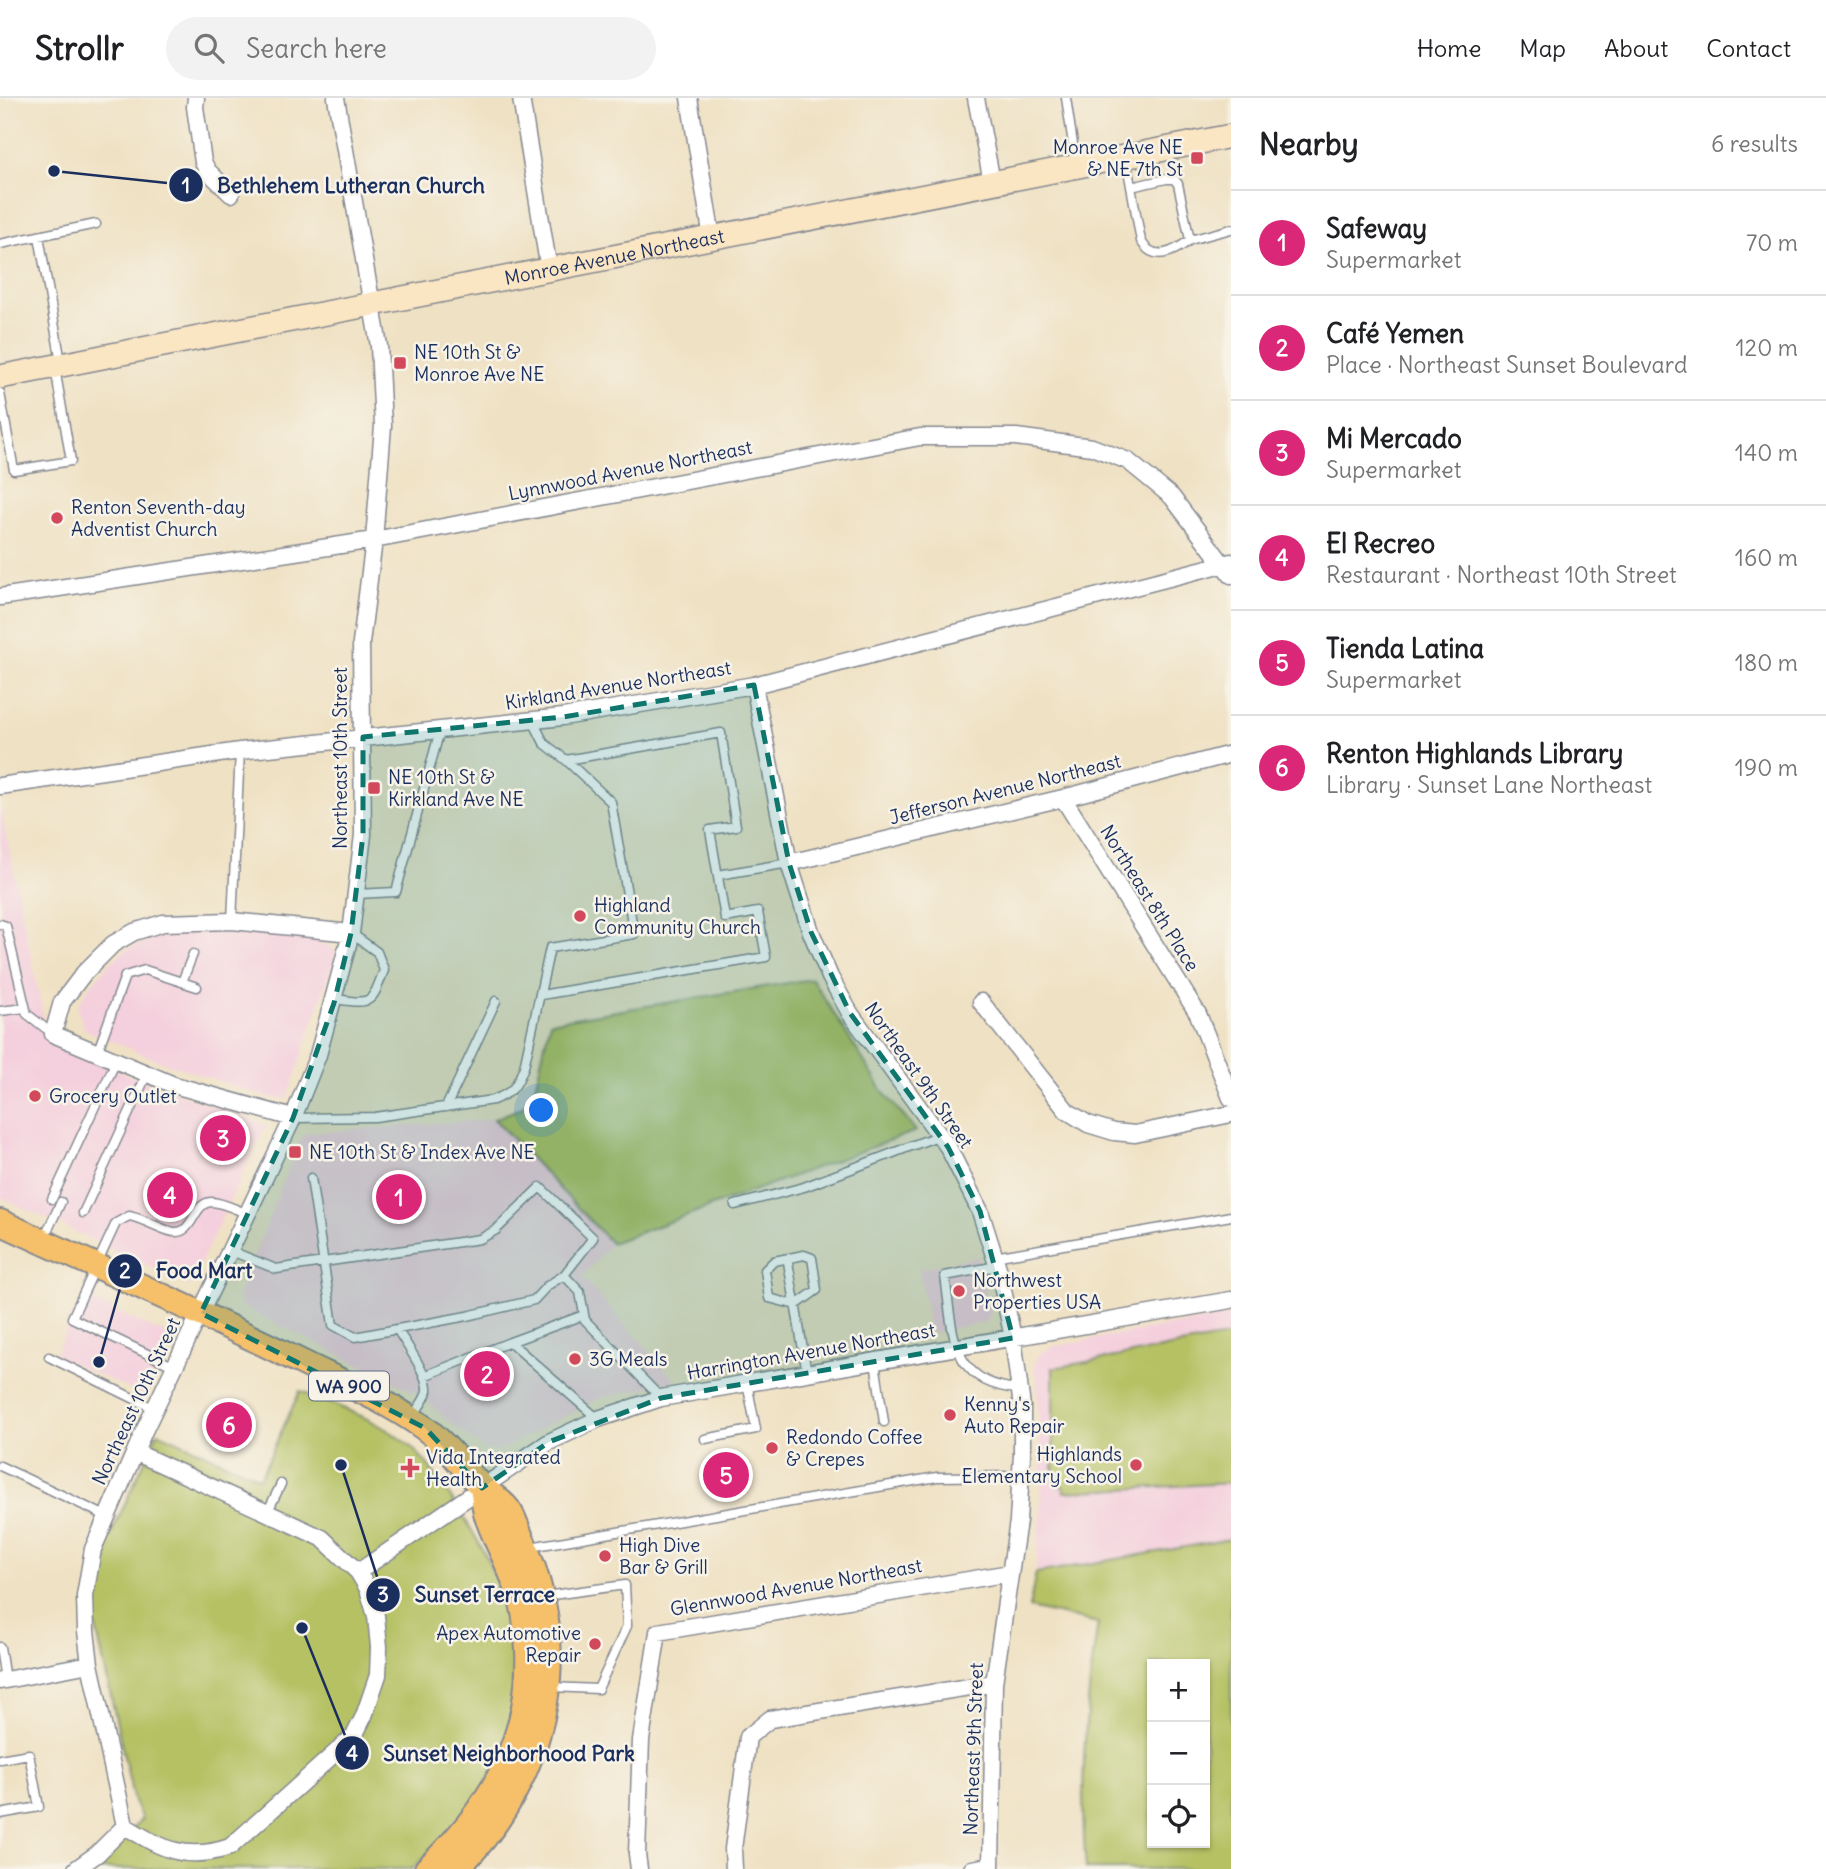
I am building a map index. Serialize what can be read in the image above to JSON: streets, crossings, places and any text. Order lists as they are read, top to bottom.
{
  "streets": {
    "main road": ["WA 900"],
    "street": [
      "Monroe Avenue Northeast",
      "Lynnwood Avenue Northeast",
      "Kirkland Avenue Northeast",
      "Northeast 10th Street",
      "Jefferson Avenue Northeast",
      "Northeast 8th Place",
      "Northeast 9th Street",
      "Harrington Avenue Northeast",
      "Glennwood Avenue Northeast"
    ]
  },
  "crossings": [
    ["Monroe Avenue Northeast", "Northeast 10th Street"],
    ["Lynnwood Avenue Northeast", "Kirkland Avenue Northeast"],
    ["Lynnwood Avenue Northeast", "Northeast 10th Street"],
    ["Kirkland Avenue Northeast", "Northeast 10th Street"],
    ["Kirkland Avenue Northeast", "Northeast 9th Street"],
    ["Northeast 10th Street", "WA 900"],
    ["Jefferson Avenue Northeast", "Northeast 8th Place"],
    ["Jefferson Avenue Northeast", "Northeast 9th Street"],
    ["Northeast 9th Street", "Harrington Avenue Northeast"],
    ["Northeast 9th Street", "Glennwood Avenue Northeast"],
    ["Harrington Avenue Northeast", "WA 900"]
  ],
  "places": {
    "transit": [
      "Monroe Ave NE & NE 7th St",
      "NE 10th St & Monroe Ave NE",
      "NE 10th St & Kirkland Ave NE",
      "NE 10th St & Index Ave NE"
    ],
    "other": [
      "Bethlehem Lutheran Church",
      "Renton Seventh-day Adventist Church",
      "Highland Community Church",
      "Grocery Outlet",
      "Northwest Properties USA",
      "3G Meals",
      "Food Mart",
      "Kenny's Auto Repair",
      "Redondo Coffee & Crepes",
      "Sunset Terrace",
      "Highlands Elementary School",
      "High Dive Bar & Grill",
      "Sunset Neighborhood Park",
      "Apex Automotive Repair"
    ],
    "health": ["Vida Integrated Health"]
  },
  "page": {
    "header": "Strollr",
    "search": "Search here",
    "nav": [
      "Home",
      "Map",
      "About",
      "Contact"
    ],
    "heading": ["Nearby", "6 results"],
    "list": [
      {
        "mark": "1",
        "name": "Safeway",
        "note": "Supermarket",
        "value": "70 m"
      },
      {
        "mark": "2",
        "name": "Café Yemen",
        "note": "Place · Northeast Sunset Boulevard",
        "value": "120 m"
      },
      {
        "mark": "3",
        "name": "Mi Mercado",
        "note": "Supermarket",
        "value": "140 m"
      },
      {
        "mark": "4",
        "name": "El Recreo",
        "note": "Restaurant · Northeast 10th Street",
        "value": "160 m"
      },
      {
        "mark": "5",
        "name": "Tienda Latina",
        "note": "Supermarket",
        "value": "180 m"
      },
      {
        "mark": "6",
        "name": "Renton Highlands Library",
        "note": "Library · Sunset Lane Northeast",
        "value": "190 m"
      }
    ],
    "pins": [
      "3",
      "4",
      "1",
      "2",
      "6",
      "5"
    ],
    "map_buttons": ["+", "−"]
  }
}
